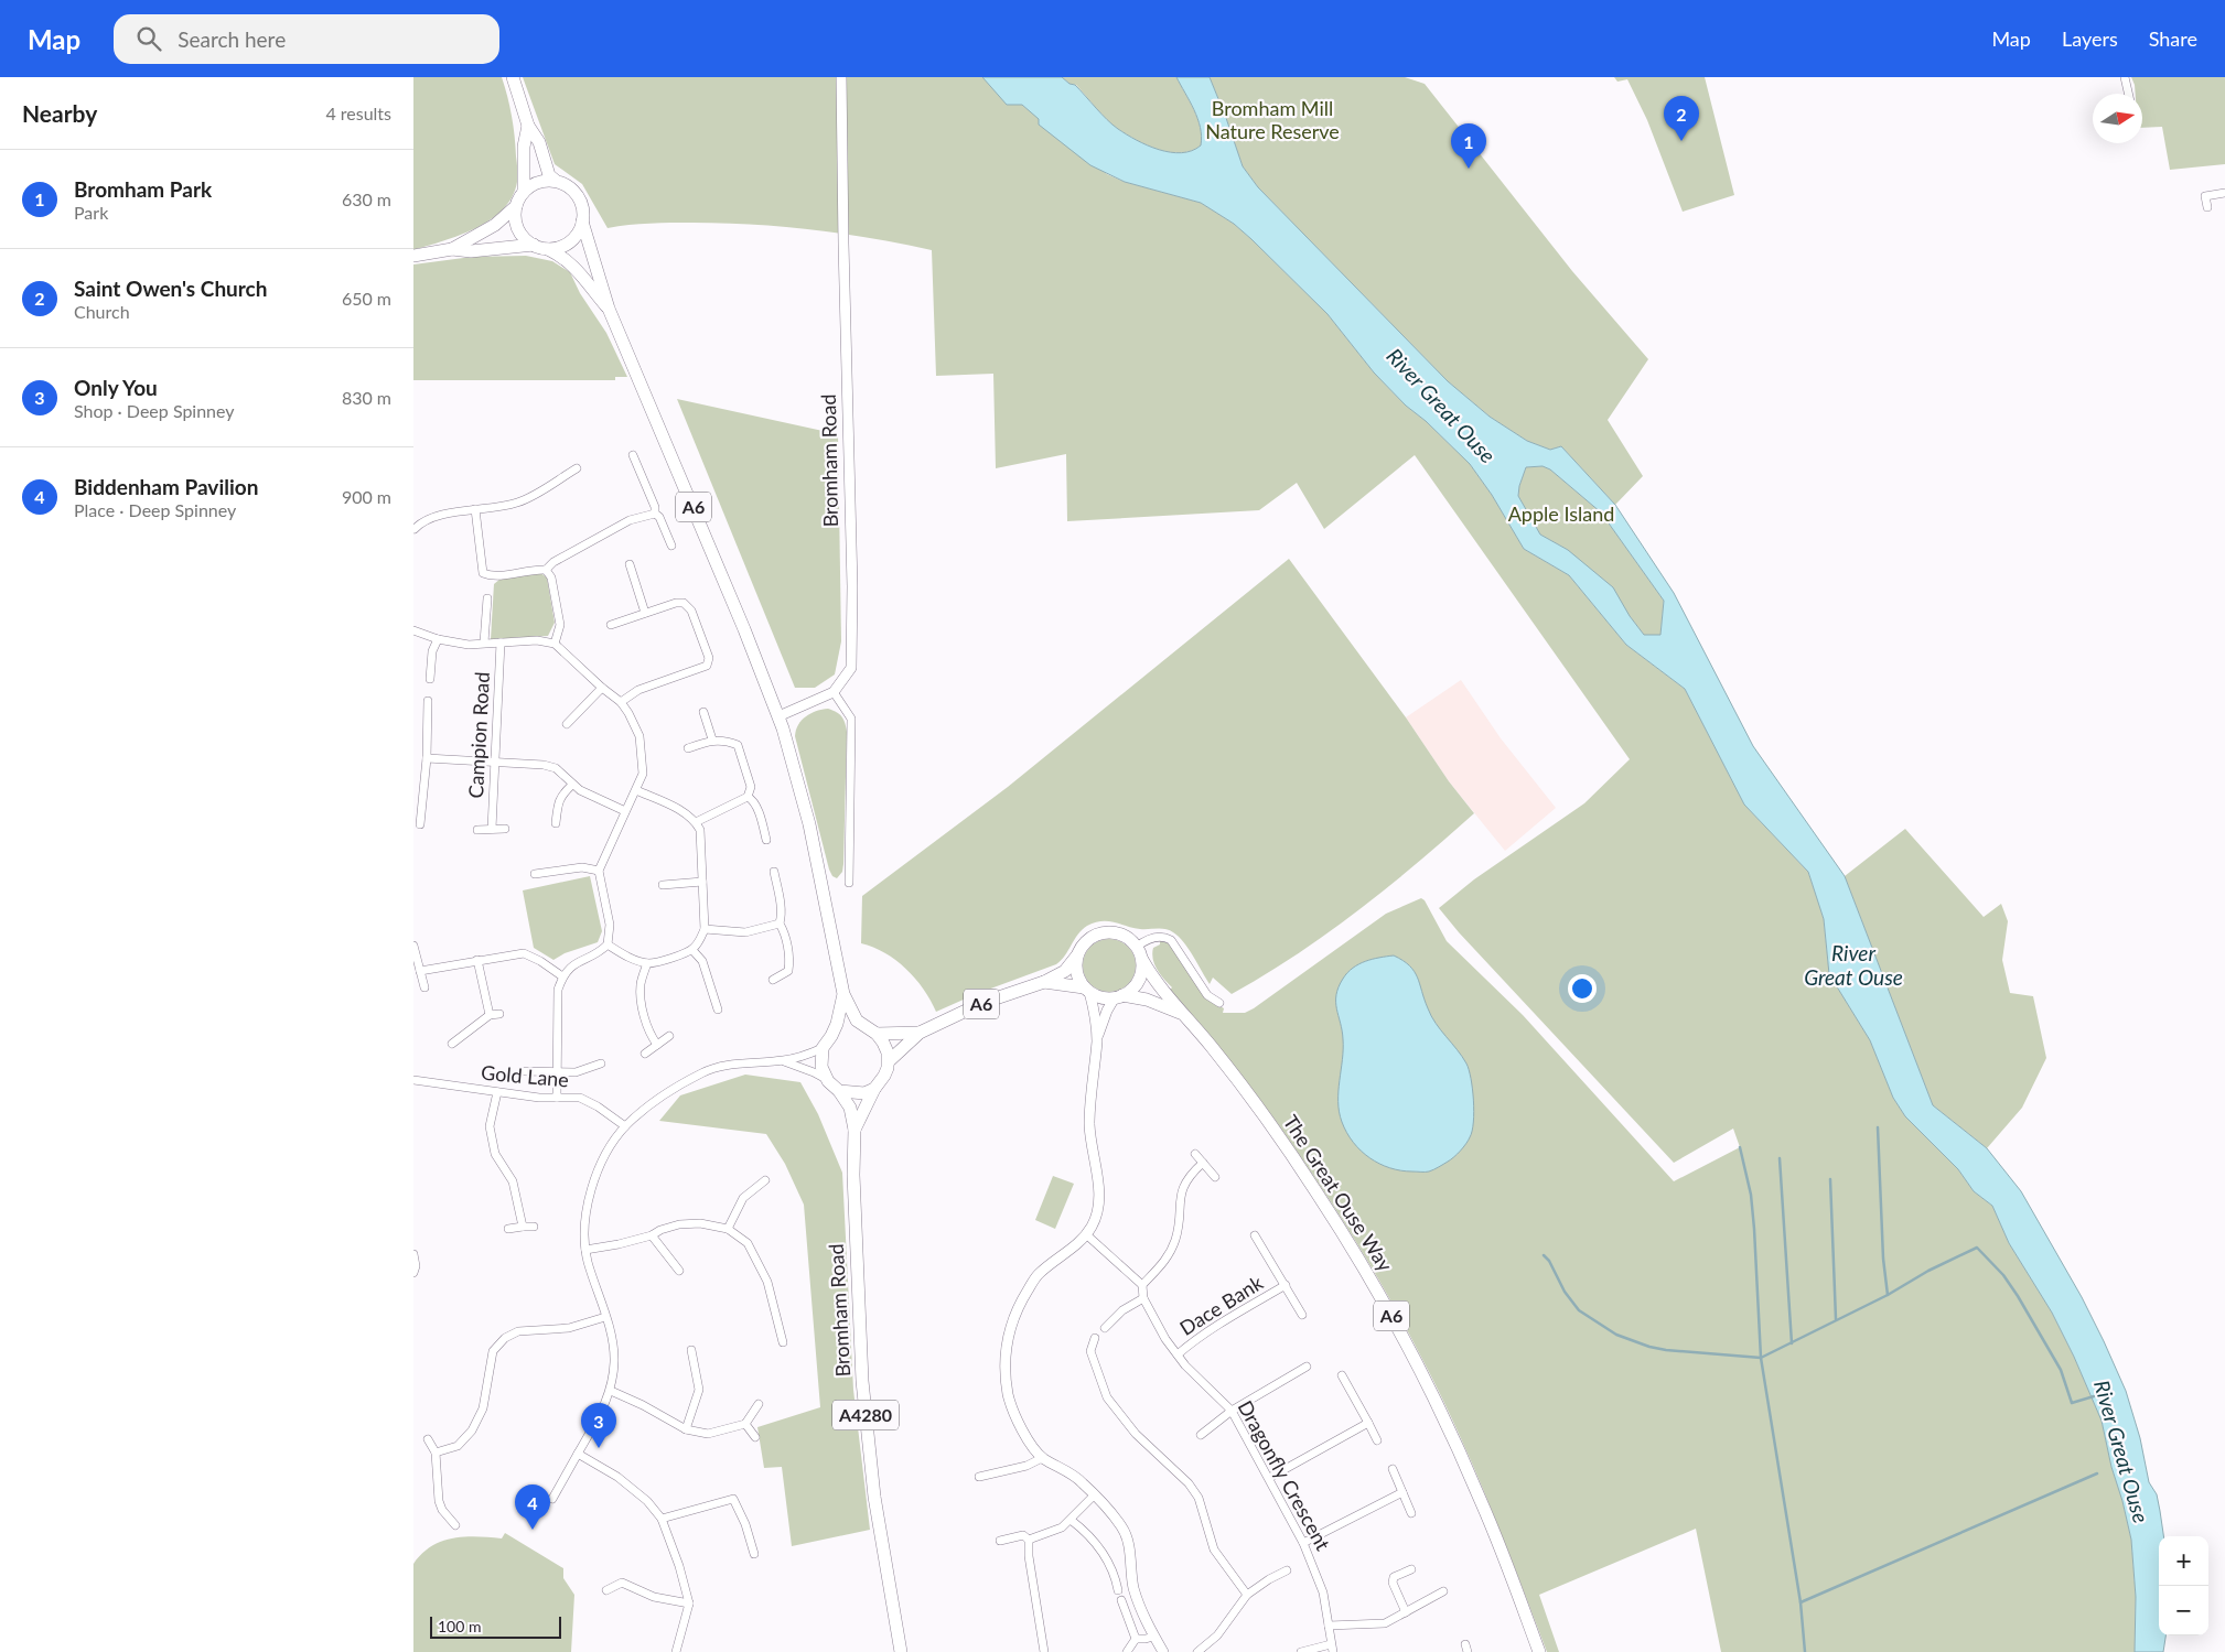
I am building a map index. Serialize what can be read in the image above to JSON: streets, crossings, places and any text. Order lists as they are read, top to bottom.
{
  "streets": {
    "main road": [
      "Bromham Road",
      "A6",
      "The Great Ouse Way",
      "A4280"
    ],
    "street": [
      "Campion Road",
      "Gold Lane",
      "Dace Bank",
      "Dragonfly Crescent"
    ]
  },
  "crossings": [
    ["Bromham Road", "A6"],
    ["A6", "The Great Ouse Way"],
    ["Dace Bank", "Dragonfly Crescent"]
  ],
  "water": ["River Great Ouse"],
  "parks": ["Bromham Mill Nature Reserve", "Apple Island"],
  "scale_bar": "100 m",
  "north": "right",
  "page": {
    "header": "Map",
    "search": "Search here",
    "nav": ["Map", "Layers", "Share"],
    "heading": ["Nearby", "4 results"],
    "pins": [
      "2",
      "1",
      "3",
      "4"
    ],
    "list": [
      {
        "mark": "1",
        "name": "Bromham Park",
        "note": "Park",
        "value": "630 m"
      },
      {
        "mark": "2",
        "name": "Saint Owen's Church",
        "note": "Church",
        "value": "650 m"
      },
      {
        "mark": "3",
        "name": "Only You",
        "note": "Shop · Deep Spinney",
        "value": "830 m"
      },
      {
        "mark": "4",
        "name": "Biddenham Pavilion",
        "note": "Place · Deep Spinney",
        "value": "900 m"
      }
    ],
    "map_buttons": ["+", "−"],
    "scale": "100 m"
  }
}
